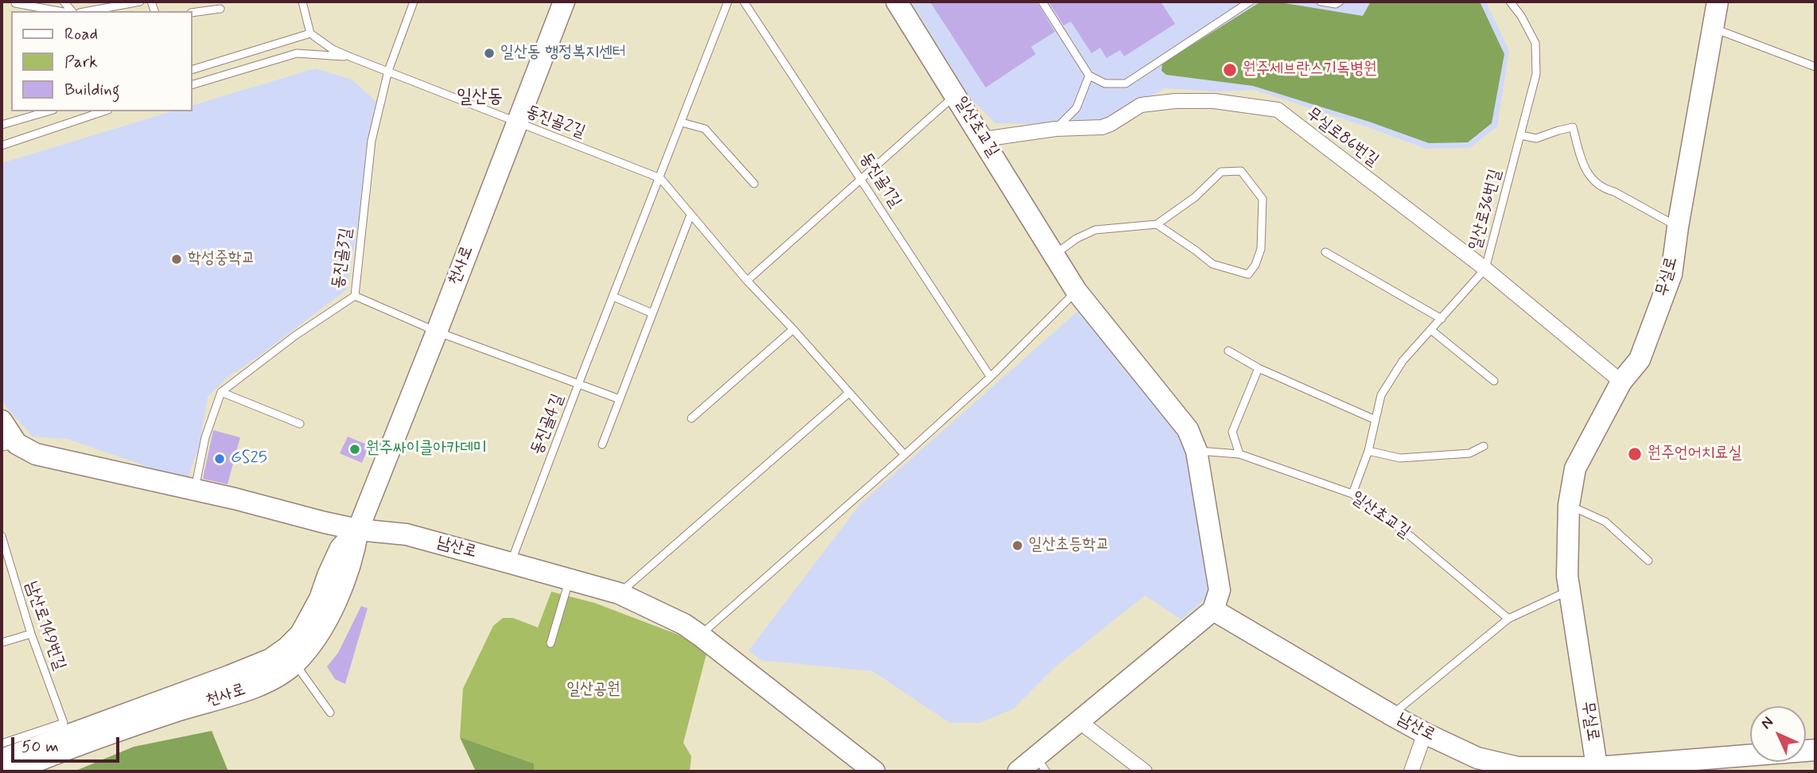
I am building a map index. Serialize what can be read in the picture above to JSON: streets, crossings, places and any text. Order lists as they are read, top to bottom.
{
  "streets": {
    "street": [
      "일산초교길",
      "무실로86번길",
      "천사로",
      "무실로",
      "남산로"
    ],
    "lane": [
      "동진골2길",
      "동진골1길",
      "일산로36번길",
      "동진골3길",
      "동진골4길",
      "남산로149번길"
    ]
  },
  "crossings": [
    ["동진골2길", "동진골3길"],
    ["동진골2길", "천사로"],
    ["동진골2길", "동진골4길"],
    ["일산초교길", "무실로86번길"],
    ["일산초교길", "일산로36번길"],
    ["일산초교길", "남산로"],
    ["무실로86번길", "일산로36번길"],
    ["무실로86번길", "무실로"],
    ["천사로", "남산로"],
    ["무실로", "남산로"],
    ["동진골4길", "남산로"]
  ],
  "districts": ["일산동"],
  "parks": ["일산공원"],
  "places": [
    "일산동 행정복지센터",
    "원주세브란스기독병원",
    "학성중학교",
    "원주싸이클아카데미",
    "원주언어치료실",
    "GS25",
    "일산초등학교"
  ],
  "legend": ["Road", "Park", "Building"],
  "scale_bar": "50 m",
  "north": "top left"
}
